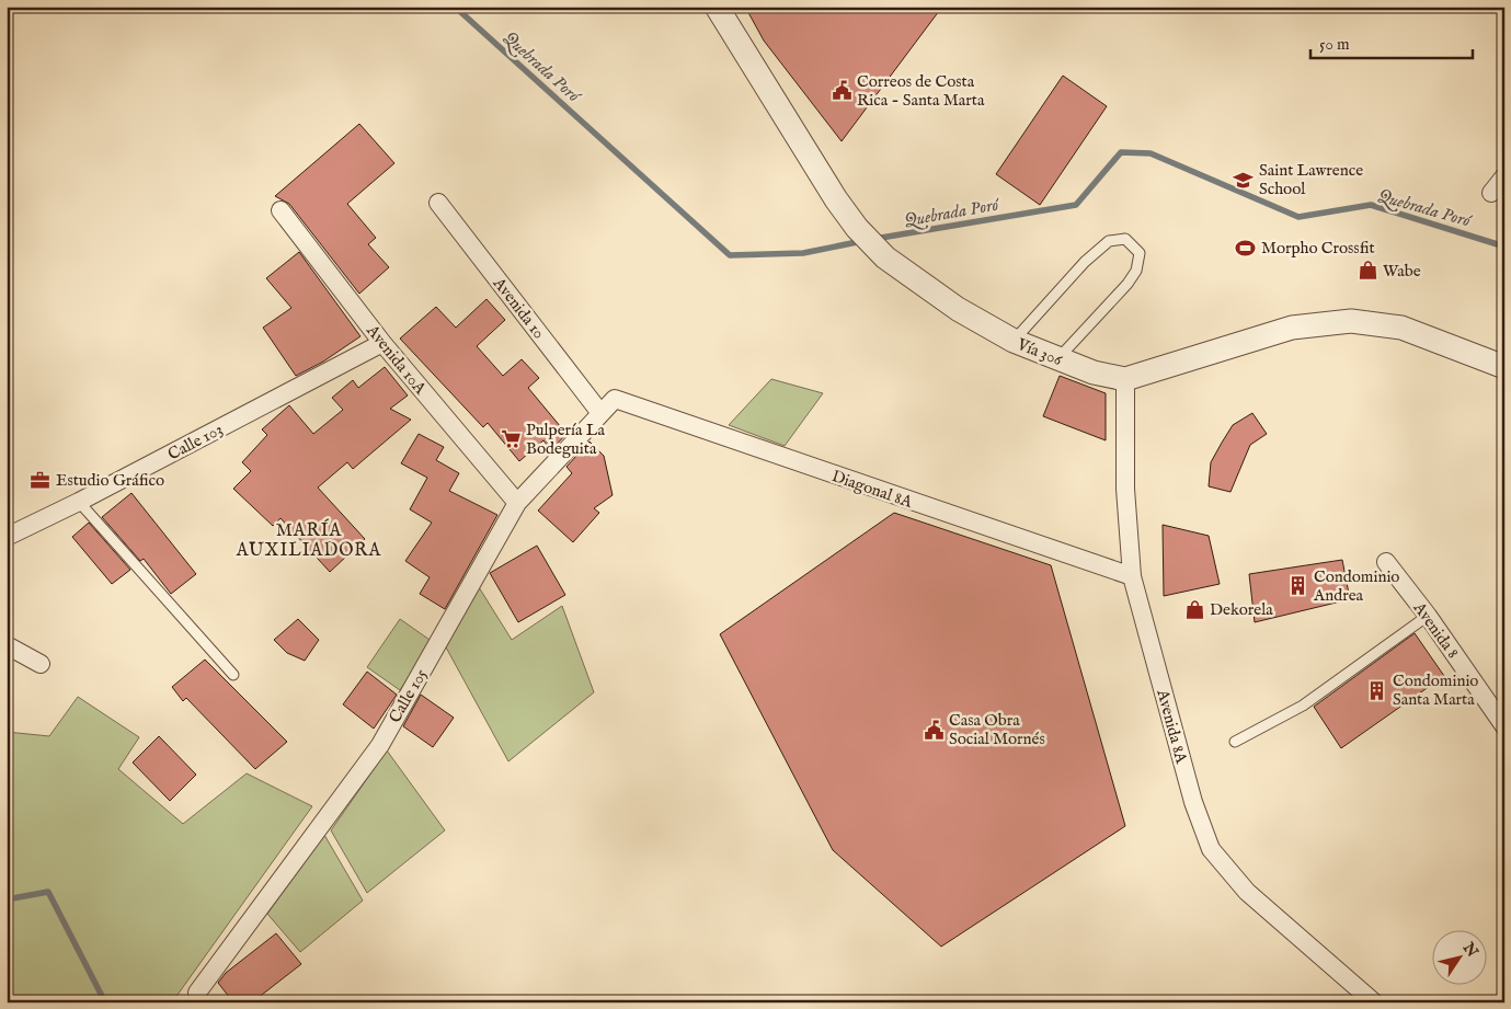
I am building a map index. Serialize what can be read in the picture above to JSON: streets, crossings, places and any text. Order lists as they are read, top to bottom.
{
  "streets": {
    "street": [
      "Avenida 10",
      "Vía 306",
      "Avenida 10A",
      "Calle 103",
      "Diagonal 8A",
      "Avenida 8",
      "Calle 105",
      "Avenida 8A"
    ]
  },
  "crossings": [
    ["Avenida 10", "Calle 105"],
    ["Vía 306", "Avenida 8A"],
    ["Avenida 10A", "Calle 103"],
    ["Avenida 10A", "Calle 105"],
    ["Diagonal 8A", "Calle 105"],
    ["Diagonal 8A", "Avenida 8A"]
  ],
  "districts": ["MARÍA AUXILIADORA"],
  "water": ["Quebrada Poró"],
  "places": {
    "public building": ["Correos de Costa Rica - Santa Marta", "Casa Obra Social Mornés"],
    "school or university": ["Saint Lawrence School"],
    "sports": ["Morpho Crossfit"],
    "shop": ["Wabe", "Dekorela"],
    "supermarket": ["Pulpería La Bodeguita"],
    "office": ["Estudio Gráfico"],
    "building": ["Condominio Andrea", "Condominio Santa Marta"]
  },
  "scale_bar": "50 m",
  "north": "top right"
}
